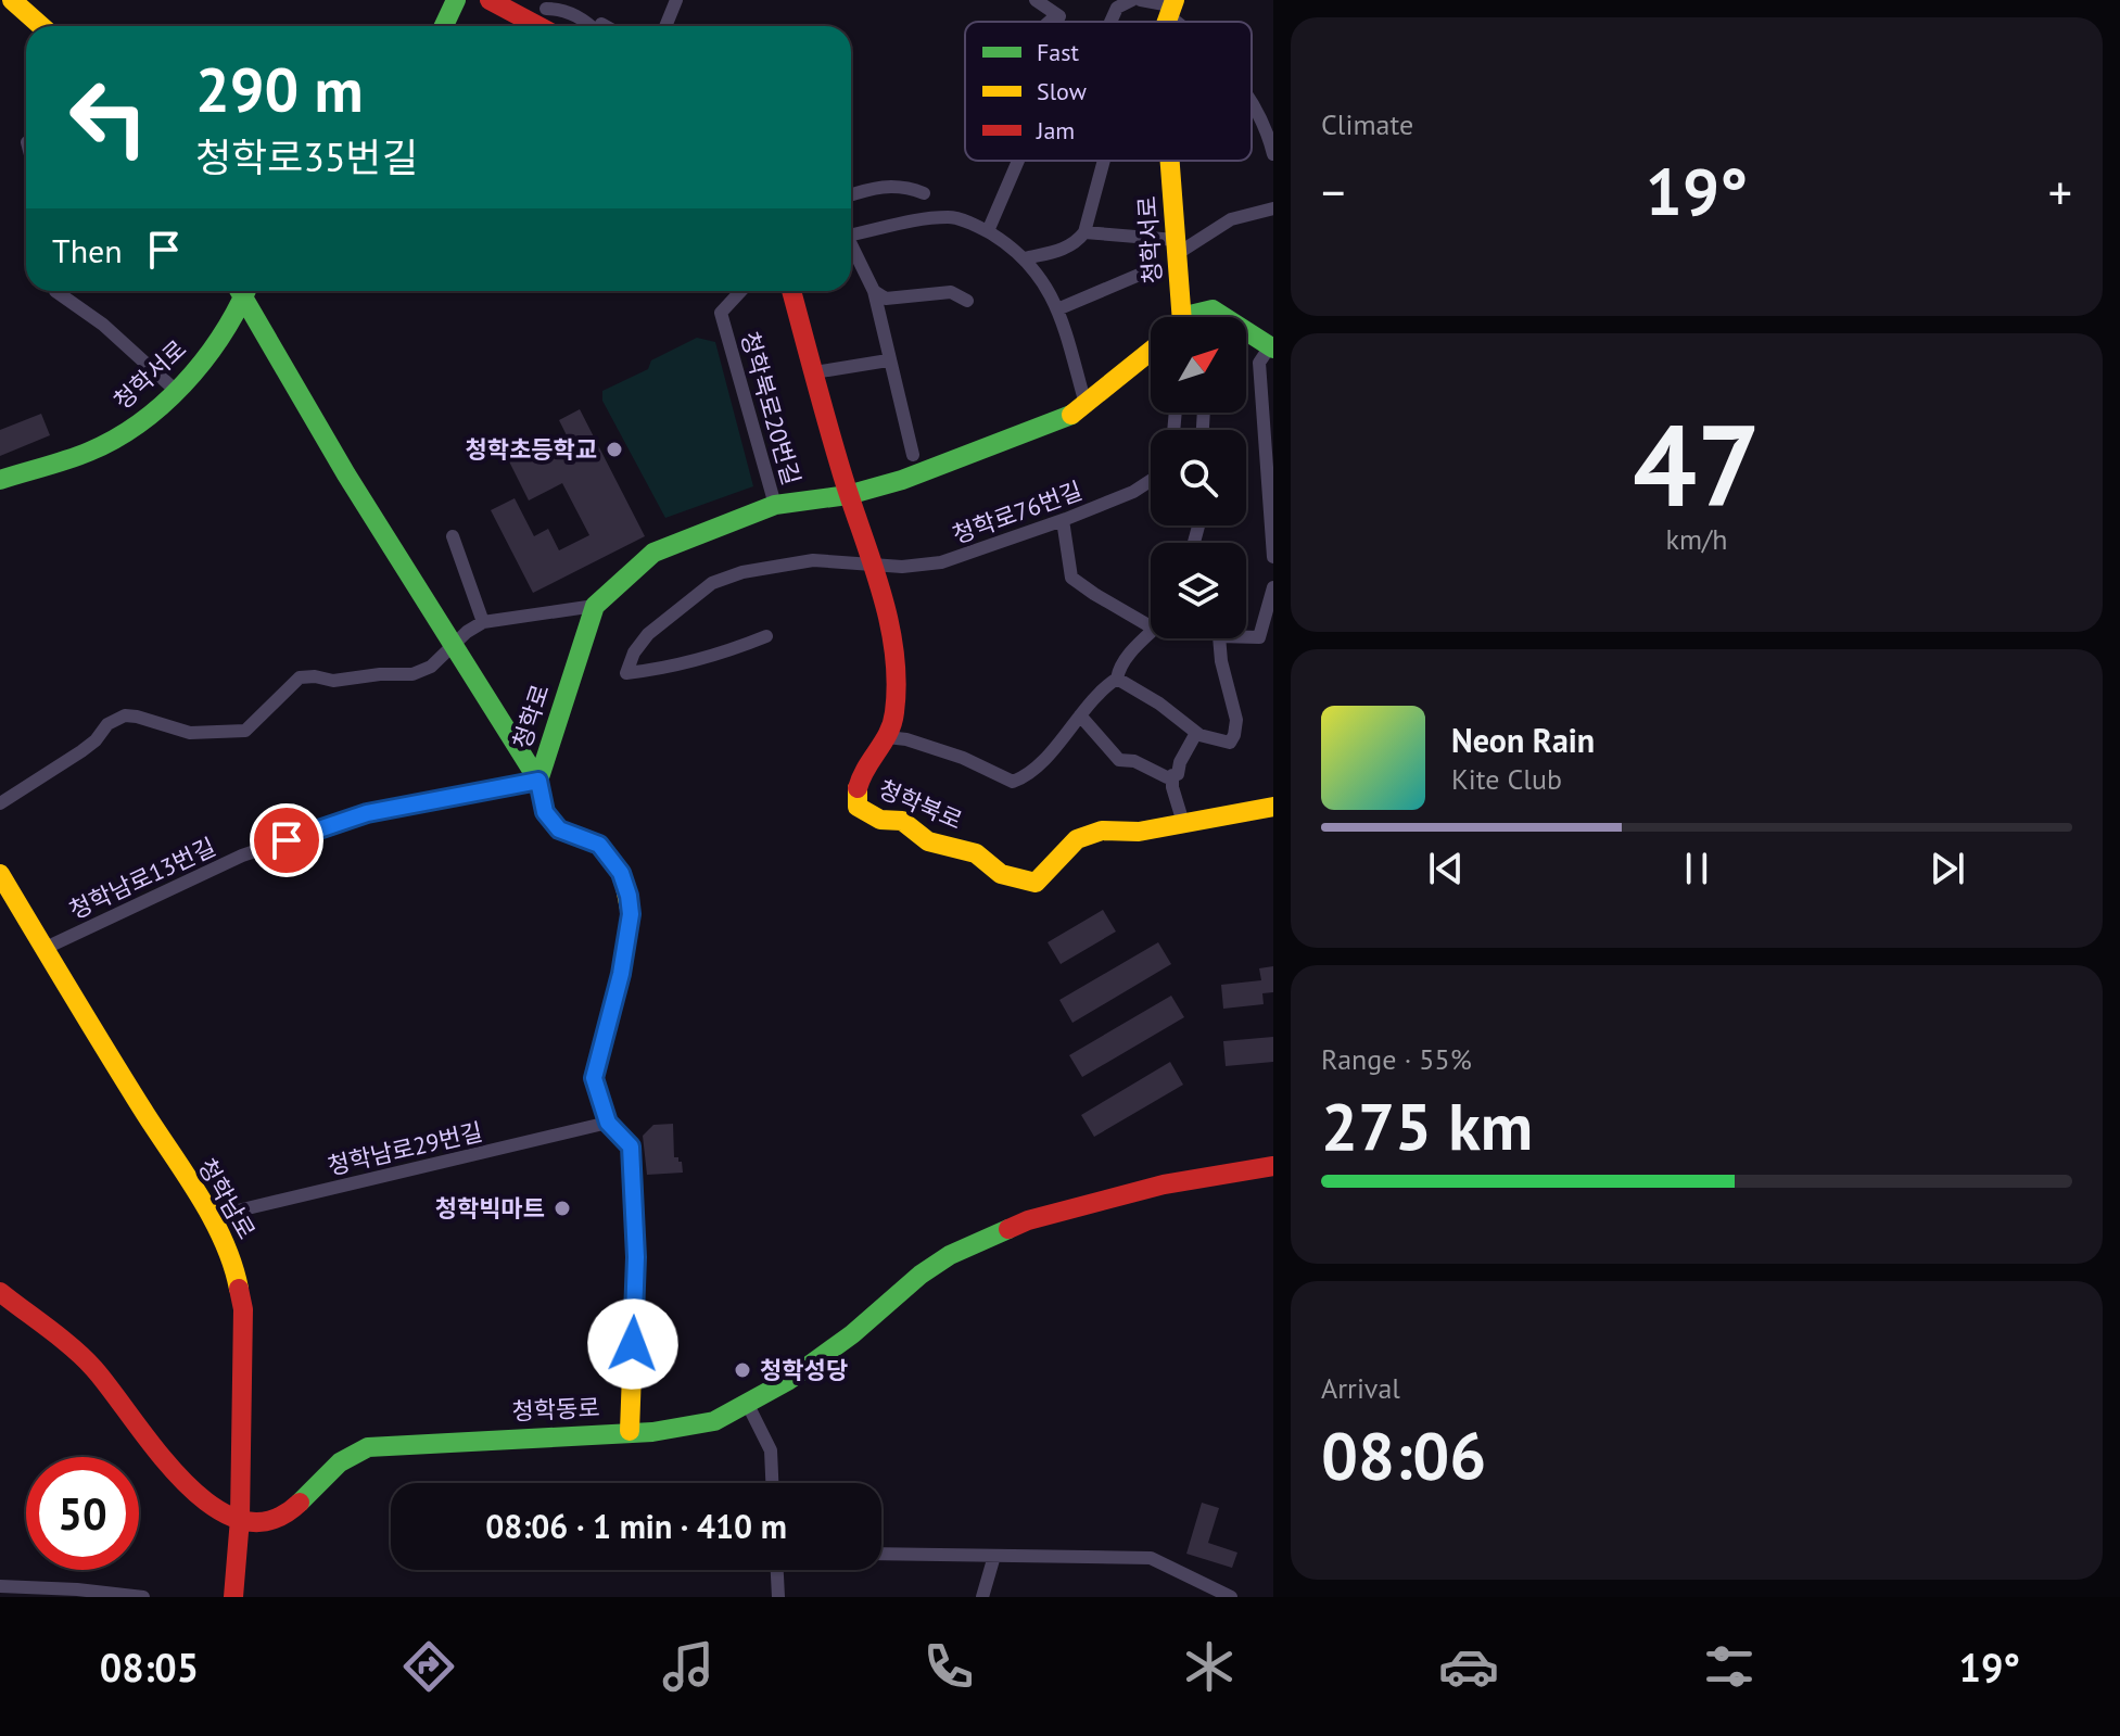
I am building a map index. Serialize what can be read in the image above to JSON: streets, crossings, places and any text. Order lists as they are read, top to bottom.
{
  "streets": {
    "street": [
      "청학서로",
      "청학북로20번길",
      "청학로76번길",
      "청학로",
      "청학북로",
      "청학남로13번길",
      "청학남로29번길",
      "청학남로",
      "청학동로"
    ]
  },
  "crossings": [
    ["청학북로20번길", "청학로"],
    ["청학로76번길", "청학북로"],
    ["청학로", "청학북로"],
    ["청학로", "청학남로13번길"],
    ["청학로", "청학남로29번길"],
    ["청학로", "청학동로"],
    ["청학남로13번길", "청학남로"],
    ["청학남로29번길", "청학남로"],
    ["청학남로", "청학동로"]
  ],
  "places": ["청학초등학교", "청학빅마트", "청학성당"],
  "legend": ["Fast", "Slow", "Jam"],
  "north": "top right",
  "page": {
    "tile": [
      "Climate",
      ["47", "km/h"],
      ["Range · 55%", "275 km"],
      ["Arrival", "08:06"]
    ],
    "turn": ["290 m", "청학로35번길"],
    "heat": ["−", "19°", "+"],
    "then": "Then",
    "song": ["Neon Rain", "Kite Club"],
    "limit": "50",
    "trip": "08:06 · 1 min · 410 m",
    "tabs": ["08:05", "19°"]
  }
}
